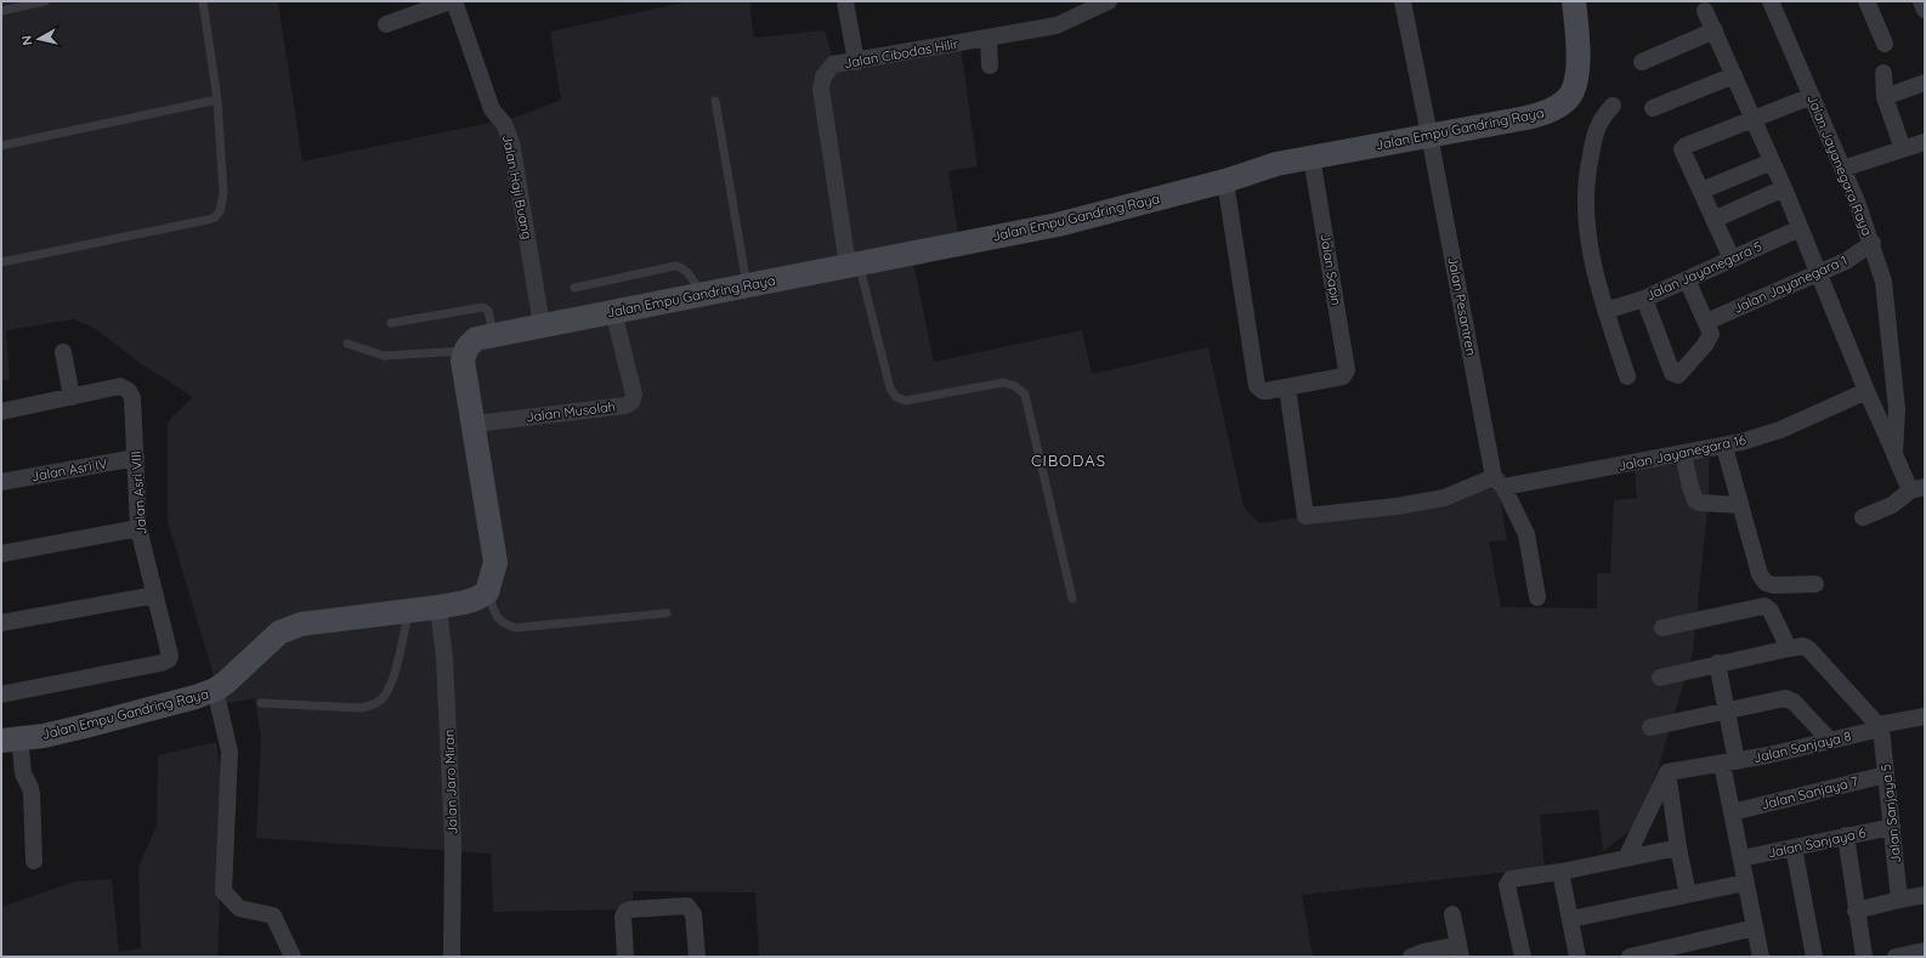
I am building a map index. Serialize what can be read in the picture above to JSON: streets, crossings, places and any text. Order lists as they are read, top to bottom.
{
  "streets": {
    "street": [
      "Jalan Cibodas Hilir",
      "Jalan Empu Gandring Raya",
      "Jalan Jayanegara Raya",
      "Jalan Haji Buang",
      "Jalan Sapin",
      "Jalan Jayanegara 5",
      "Jalan Jayanegara 1",
      "Jalan Pesantren",
      "Jalan Musolah",
      "Jalan Jayanegara 16",
      "Jalan Asri IV",
      "Jalan Asri VIII",
      "Jalan Sanjaya 8",
      "Jalan Jaro Miran",
      "Jalan Sanjaya 7",
      "Jalan Sanjaya 5",
      "Jalan Sanjaya 6"
    ]
  },
  "crossings": [
    ["Jalan Cibodas Hilir", "Jalan Empu Gandring Raya"],
    ["Jalan Empu Gandring Raya", "Jalan Haji Buang"],
    ["Jalan Empu Gandring Raya", "Jalan Sapin"],
    ["Jalan Empu Gandring Raya", "Jalan Pesantren"],
    ["Jalan Empu Gandring Raya", "Jalan Musolah"],
    ["Jalan Empu Gandring Raya", "Jalan Jaro Miran"],
    ["Jalan Jayanegara Raya", "Jalan Jayanegara 1"],
    ["Jalan Sapin", "Jalan Jayanegara 16"],
    ["Jalan Pesantren", "Jalan Jayanegara 16"],
    ["Jalan Asri IV", "Jalan Asri VIII"],
    ["Jalan Sanjaya 8", "Jalan Sanjaya 5"],
    ["Jalan Sanjaya 7", "Jalan Sanjaya 5"],
    ["Jalan Sanjaya 5", "Jalan Sanjaya 6"]
  ],
  "districts": ["CIBODAS"],
  "north": "left"
}
